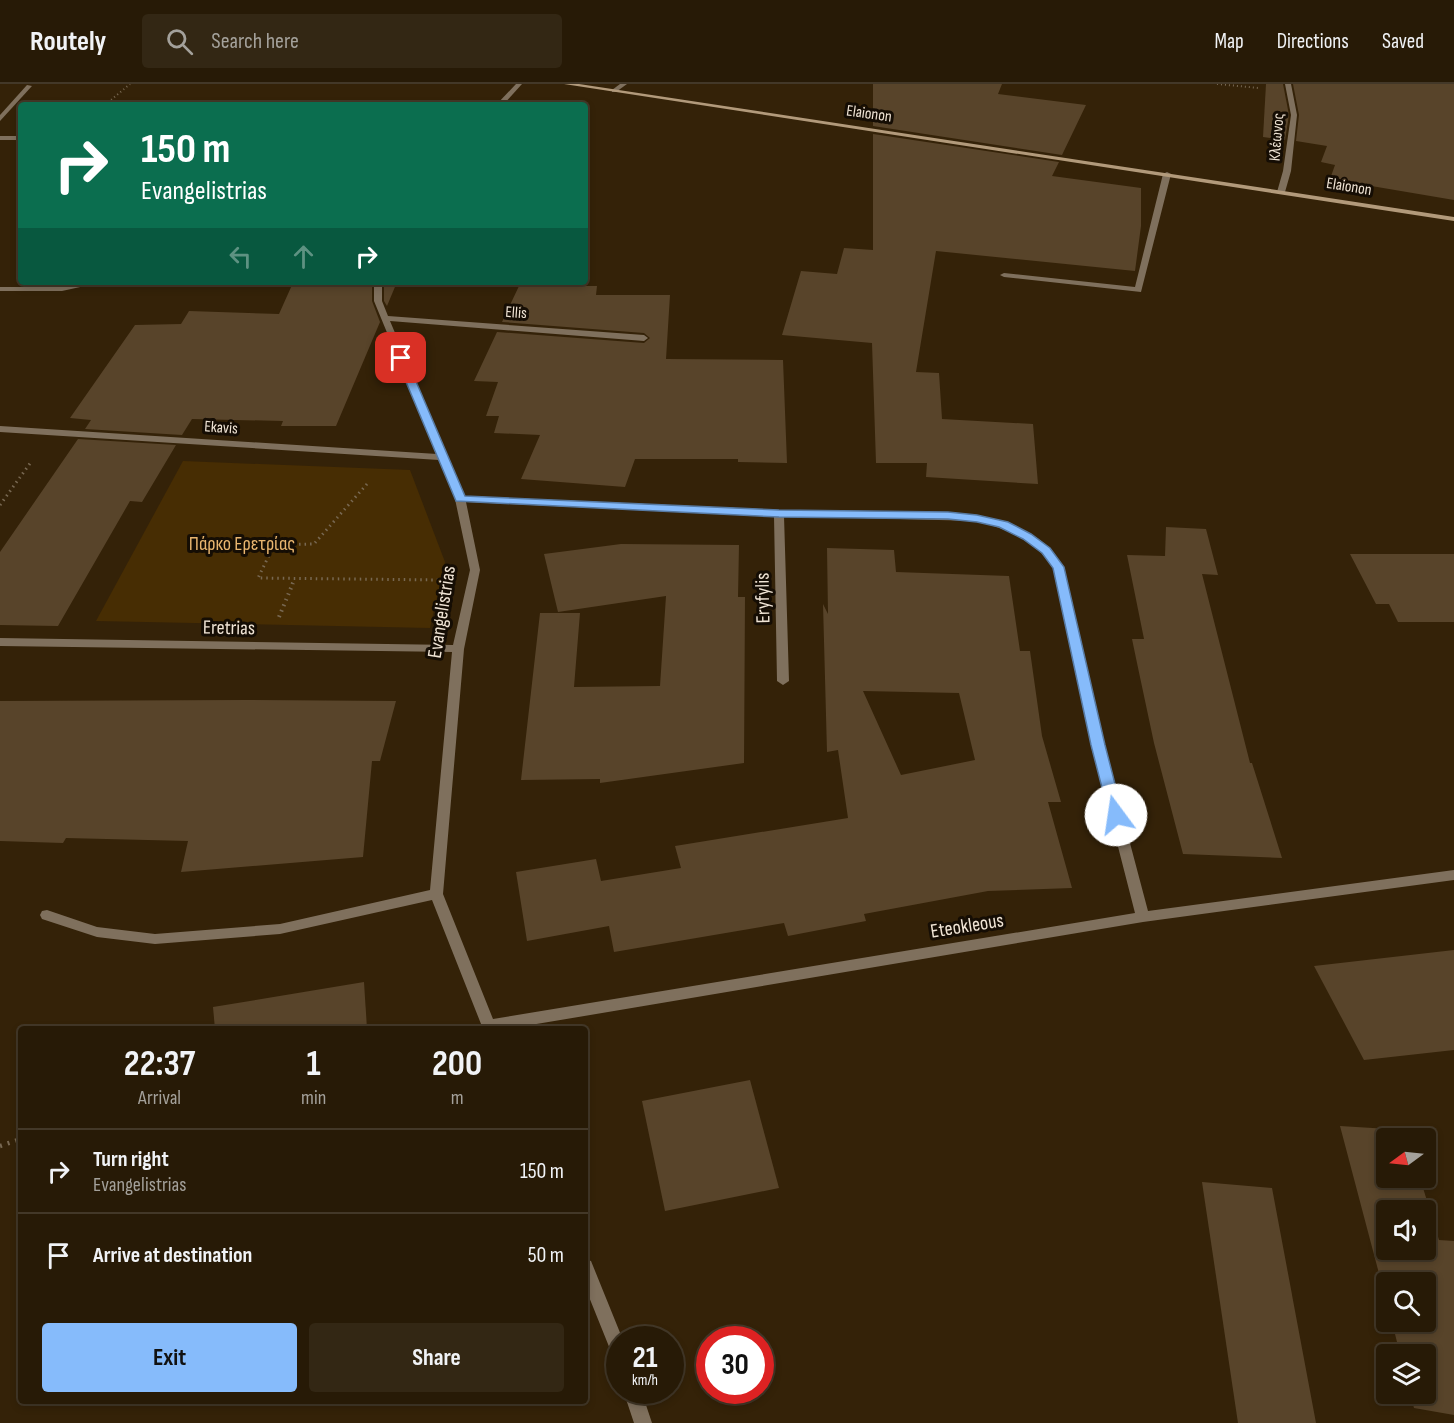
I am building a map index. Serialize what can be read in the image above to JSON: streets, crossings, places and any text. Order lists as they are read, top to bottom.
{
  "streets": {
    "main road": ["Elaionon"],
    "street": [
      "Κλέωνος",
      "Ellis",
      "Ekavis",
      "Eryfylis",
      "Evangelistrias",
      "Eretrias",
      "Eteokleous"
    ]
  },
  "crossings": [
    ["Elaionon", "Κλέωνος"],
    ["Ellis", "Evangelistrias"],
    ["Ekavis", "Evangelistrias"],
    ["Evangelistrias", "Eretrias"]
  ],
  "parks": ["Πάρκο Ερετρίας"],
  "north": "left",
  "page": {
    "header": "Routely",
    "search": "Search here",
    "nav": ["Map", "Directions", "Saved"],
    "turn": ["150 m", "Evangelistrias"],
    "eta": [
      "22:37",
      "Arrival",
      "1",
      "min",
      "200",
      "m"
    ],
    "list": [
      {
        "name": "Turn right",
        "note": "Evangelistrias",
        "value": "150 m"
      },
      {
        "name": "Arrive at destination",
        "value": "50 m"
      }
    ],
    "buttons": ["Exit", "Share"],
    "speed": "21 km/h",
    "limit": "30"
  }
}
